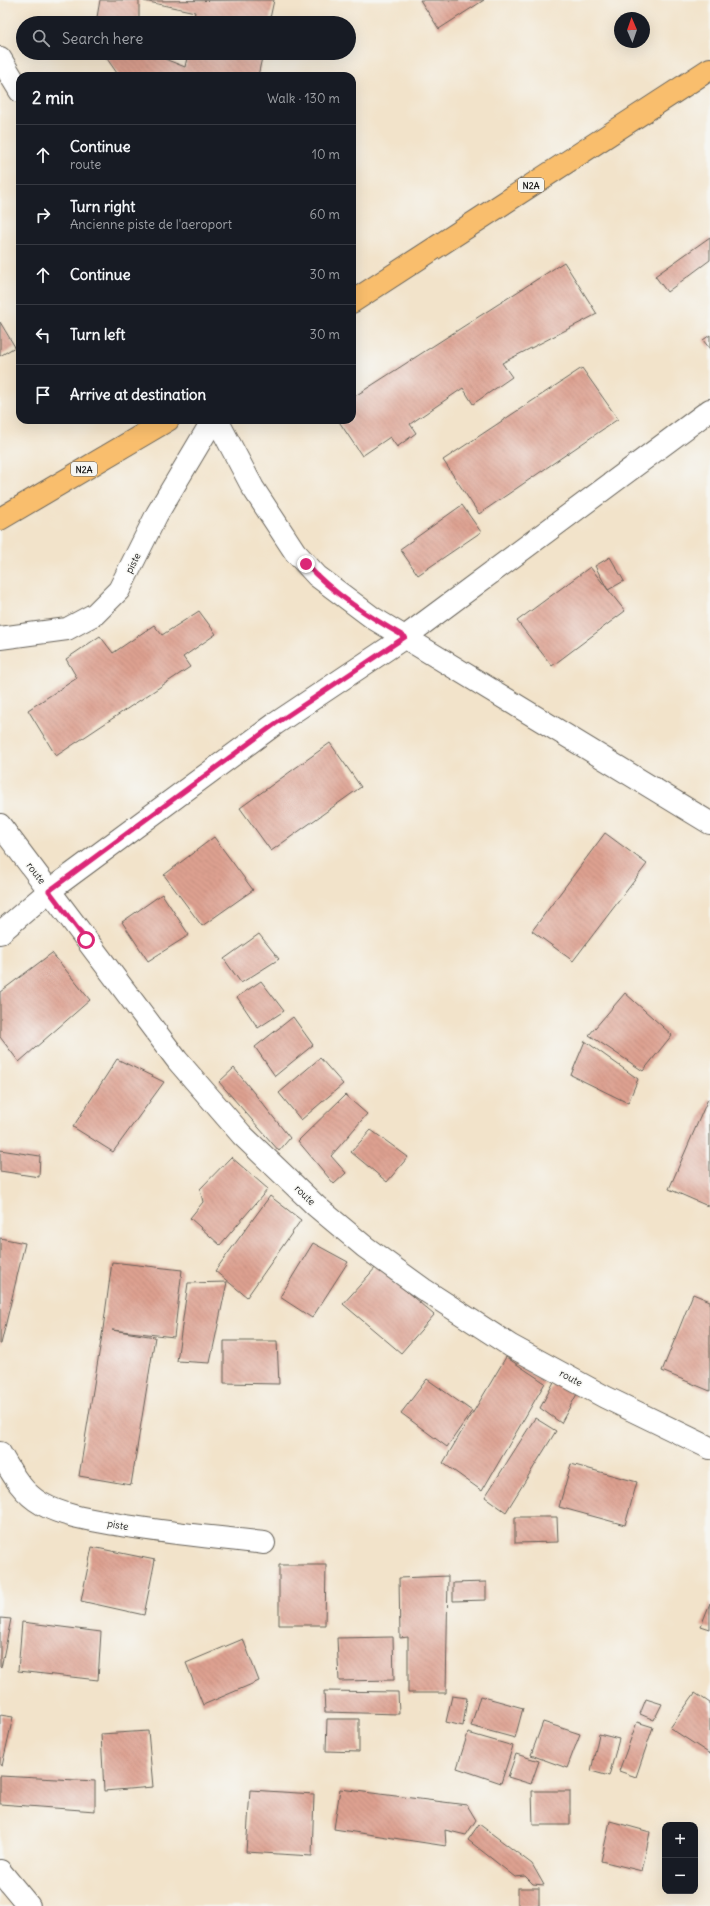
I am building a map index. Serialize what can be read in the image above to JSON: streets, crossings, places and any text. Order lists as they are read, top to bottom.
{
  "streets": {
    "highway": ["N2A"],
    "street": ["piste", "route"]
  },
  "north": "top",
  "page": {
    "search": "Search here",
    "heading": ["2 min", "Walk · 130 m"],
    "list": [
      ["Continue", "route", "10 m"],
      ["Turn right", "Ancienne piste de l'aeroport", "60 m"],
      ["Continue", "30 m"],
      ["Turn left", "30 m"],
      "Arrive at destination"
    ],
    "map_buttons": ["+", "−"]
  }
}
